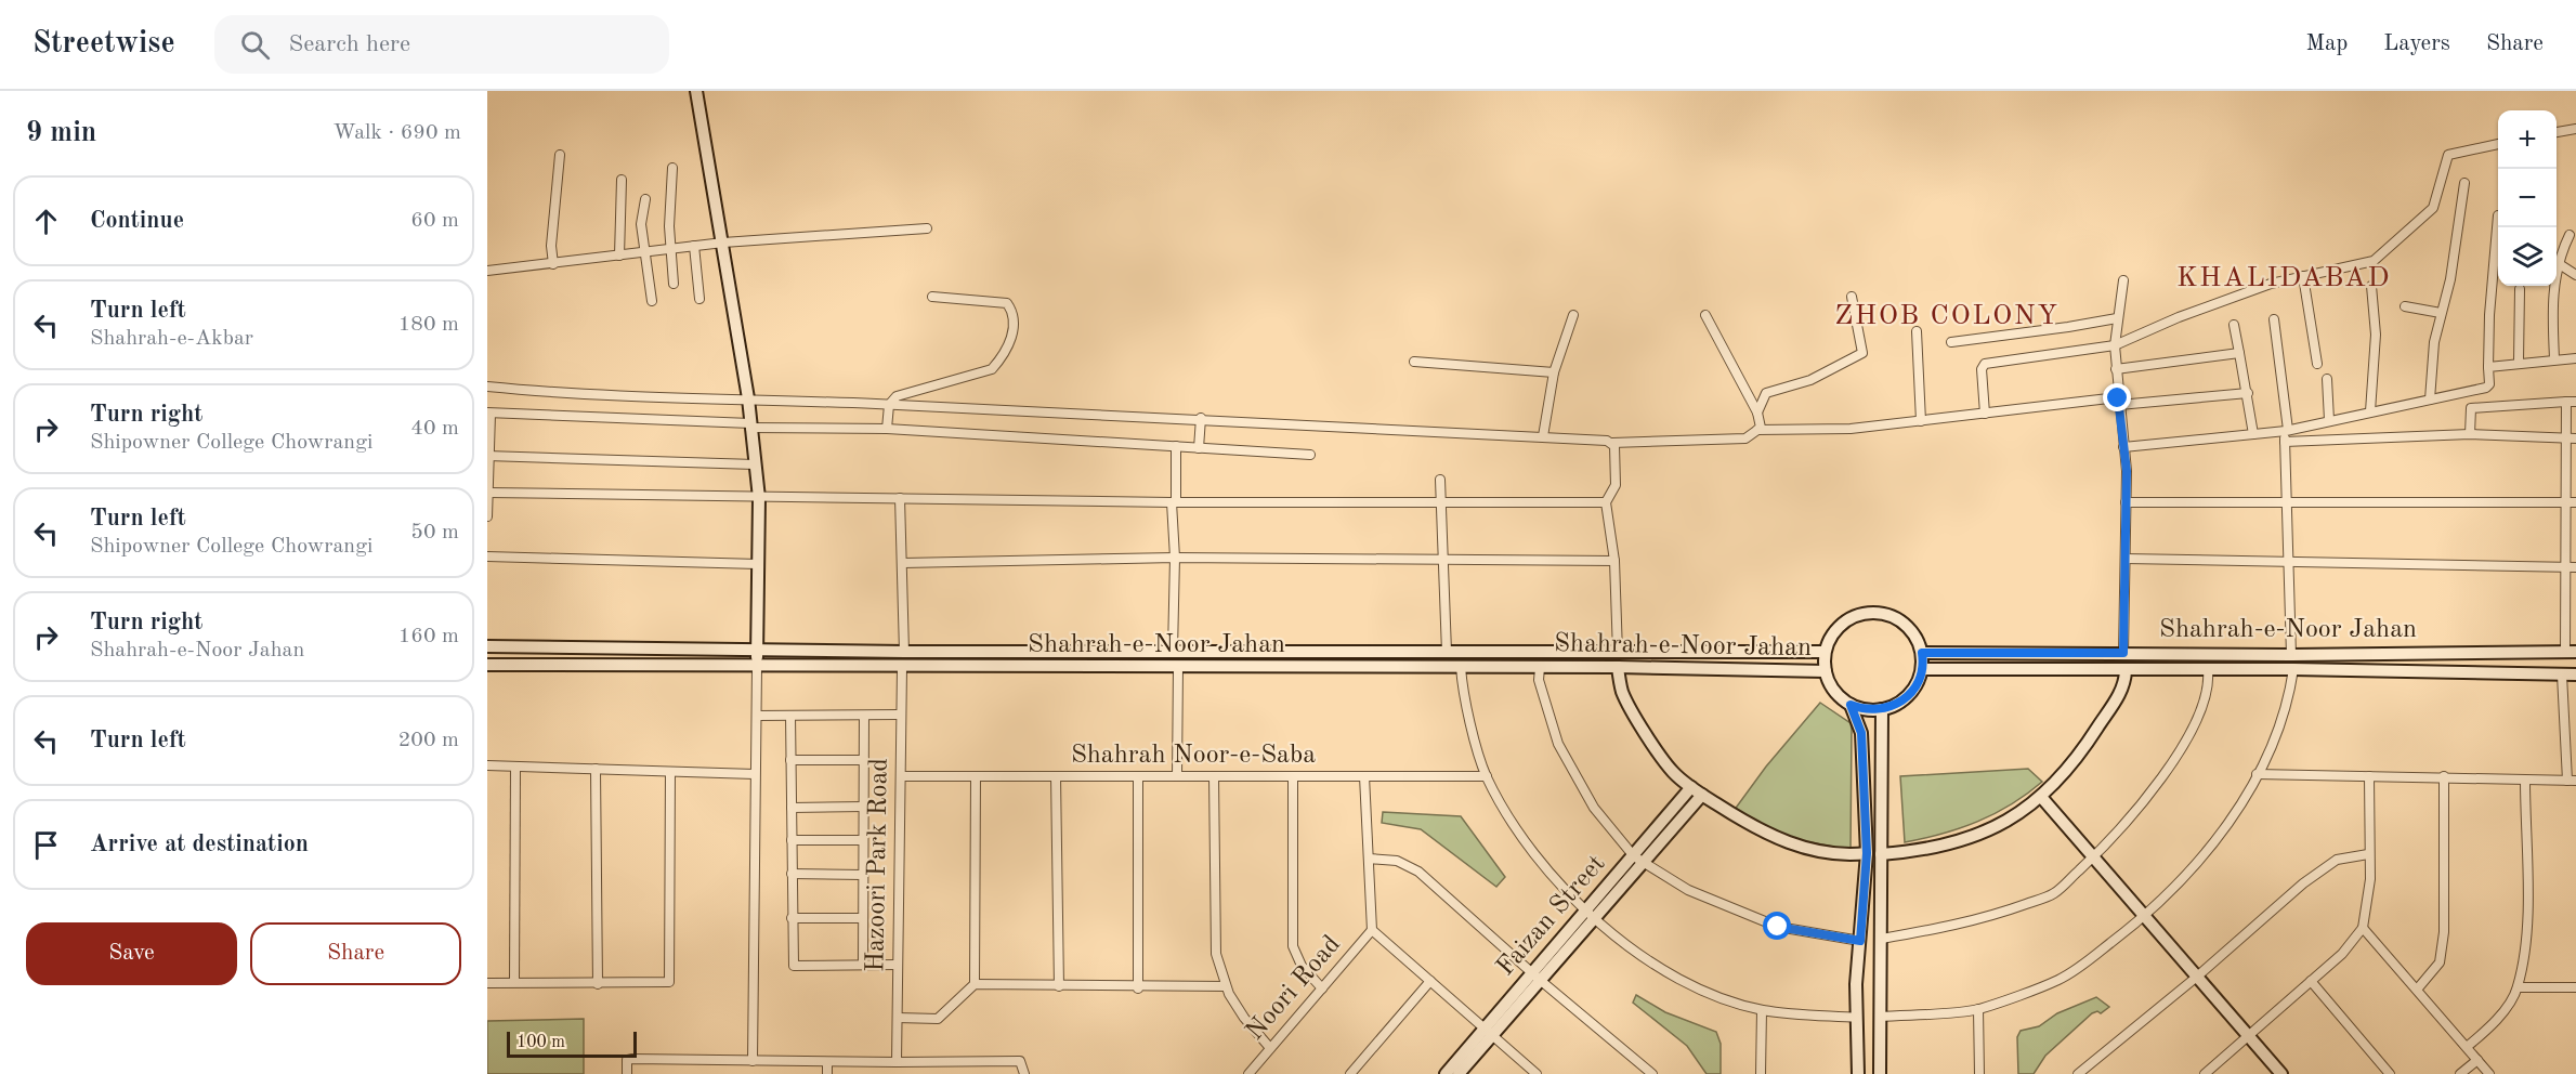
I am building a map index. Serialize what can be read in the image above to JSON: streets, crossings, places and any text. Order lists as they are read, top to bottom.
{
  "streets": {
    "main road": ["Shahrah-e-Noor Jahan", "Faizan Street"],
    "street": ["Shahrah Noor-e-Saba", "Hazoori Park Road", "Noori Road"]
  },
  "crossings": [
    ["Shahrah-e-Noor Jahan", "Hazoori Park Road"],
    ["Shahrah Noor-e-Saba", "Hazoori Park Road"]
  ],
  "districts": ["KHALIDABAD", "ZHOB COLONY"],
  "scale_bar": "100 m",
  "page": {
    "header": "Streetwise",
    "search": "Search here",
    "nav": ["Map", "Layers", "Share"],
    "heading": ["9 min", "Walk · 690 m"],
    "map_buttons": ["+", "−"],
    "list": [
      ["Continue", "60 m"],
      ["Turn left", "Shahrah-e-Akbar", "180 m"],
      ["Turn right", "Shipowner College Chowrangi", "40 m"],
      ["Turn left", "Shipowner College Chowrangi", "50 m"],
      ["Turn right", "Shahrah-e-Noor Jahan", "160 m"],
      ["Turn left", "200 m"],
      "Arrive at destination"
    ],
    "buttons": ["Save", "Share"],
    "scale": "100 m"
  }
}
